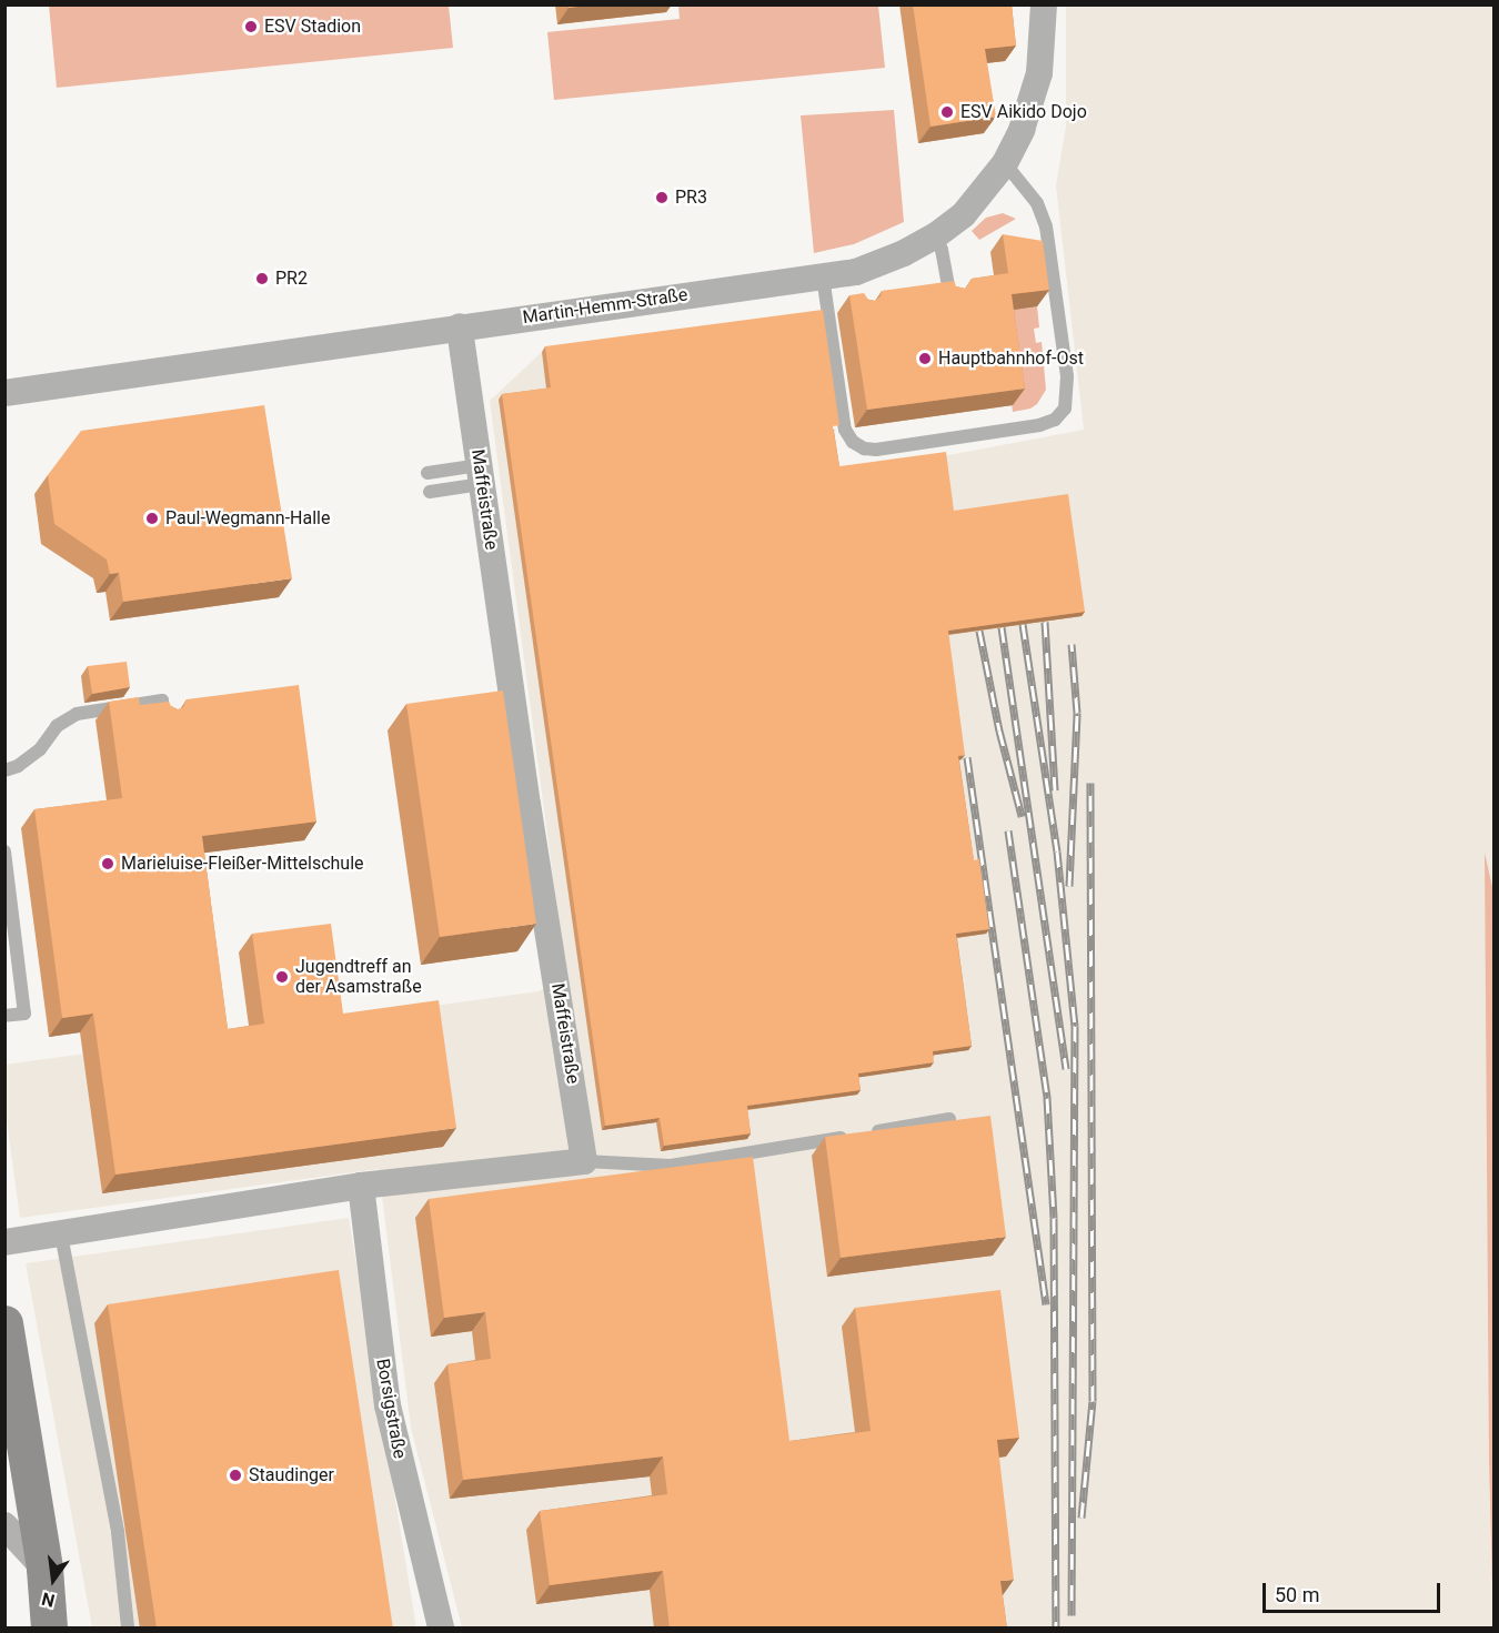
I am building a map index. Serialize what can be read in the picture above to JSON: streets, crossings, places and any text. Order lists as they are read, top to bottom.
{
  "streets": {
    "street": ["Martin-Hemm-Straße", "Maffeistraße", "Borsigstraße"]
  },
  "crossings": [
    ["Martin-Hemm-Straße", "Maffeistraße"]
  ],
  "places": [
    "ESV Stadion",
    "ESV Aikido Dojo",
    "PR3",
    "PR2",
    "Hauptbahnhof-Ost",
    "Paul-Wegmann-Halle",
    "Marieluise-Fleißer-Mittelschule",
    "Jugendtreff an der Asamstraße",
    "Staudinger"
  ],
  "scale_bar": "50 m",
  "north": "bottom"
}
